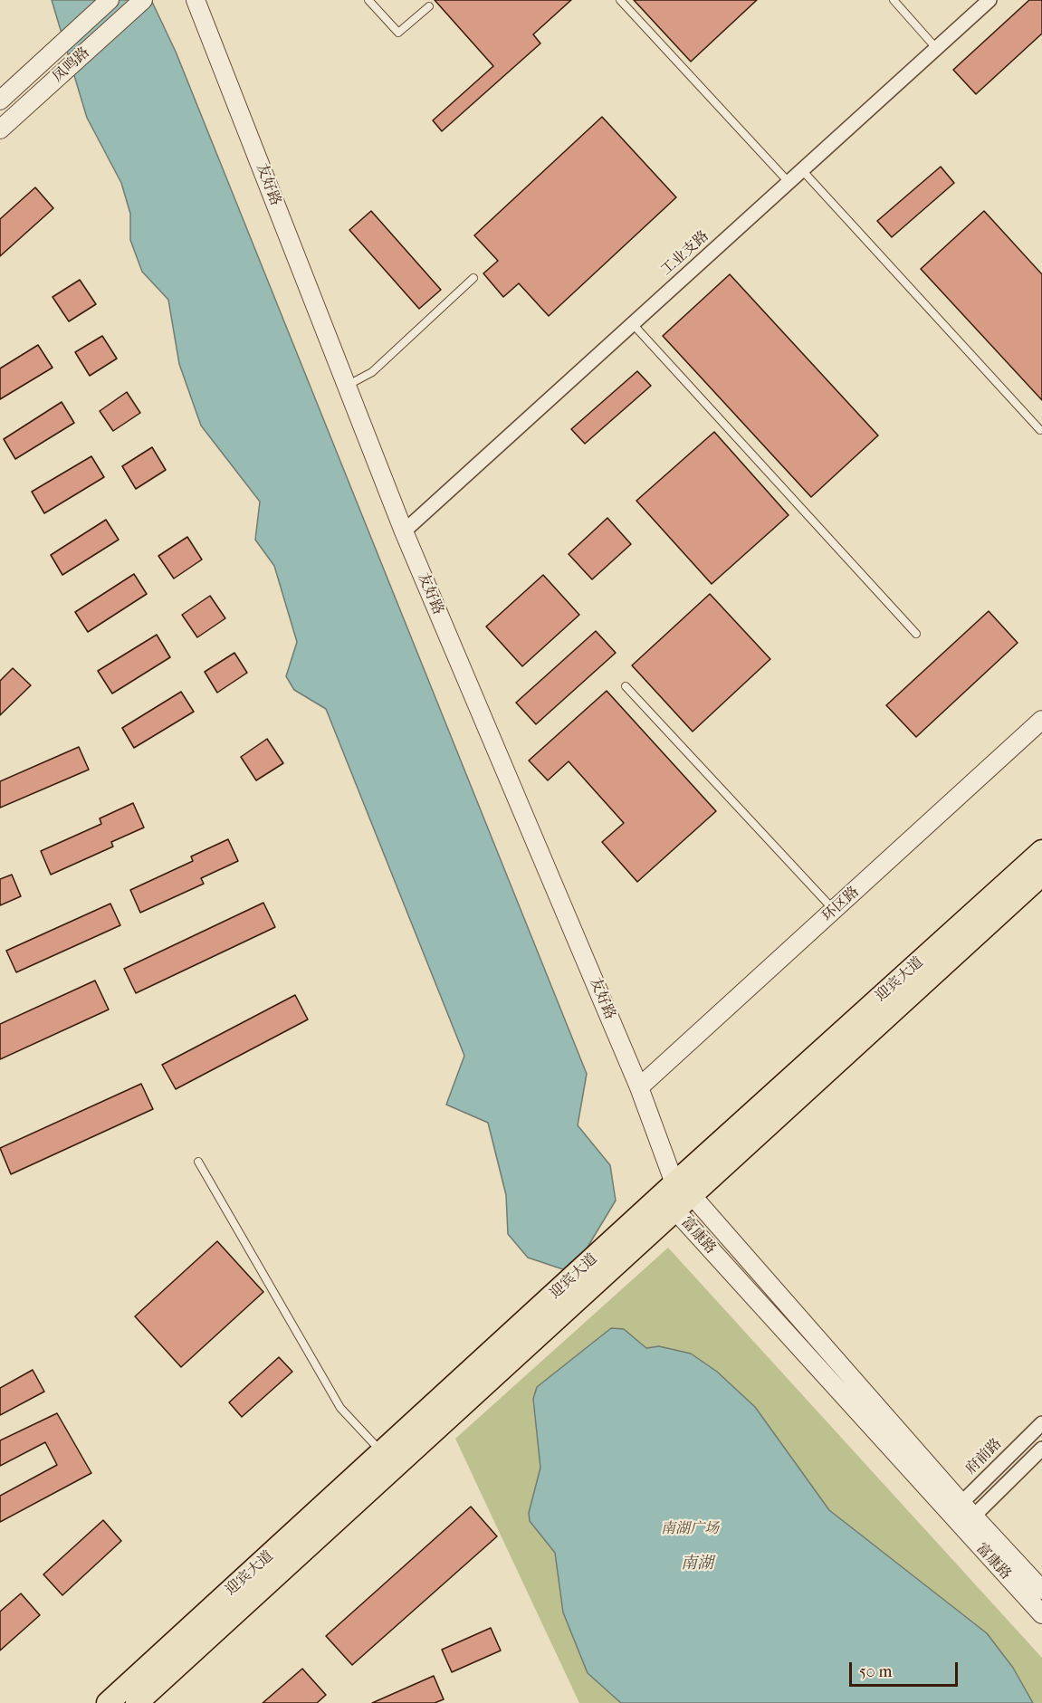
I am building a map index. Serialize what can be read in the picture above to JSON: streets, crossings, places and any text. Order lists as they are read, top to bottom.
{
  "streets": {
    "main road": ["迎宾大道"],
    "street": [
      "凤鸣路",
      "友好路",
      "工业支路",
      "环区路",
      "富康路",
      "府前路"
    ]
  },
  "crossings": [
    ["友好路", "工业支路"],
    ["友好路", "环区路"],
    ["友好路", "迎宾大道"],
    ["友好路", "富康路"],
    ["迎宾大道", "富康路"],
    ["富康路", "府前路"]
  ],
  "water": ["南湖"],
  "parks": ["南湖广场"],
  "scale_bar": "50 m"
}
